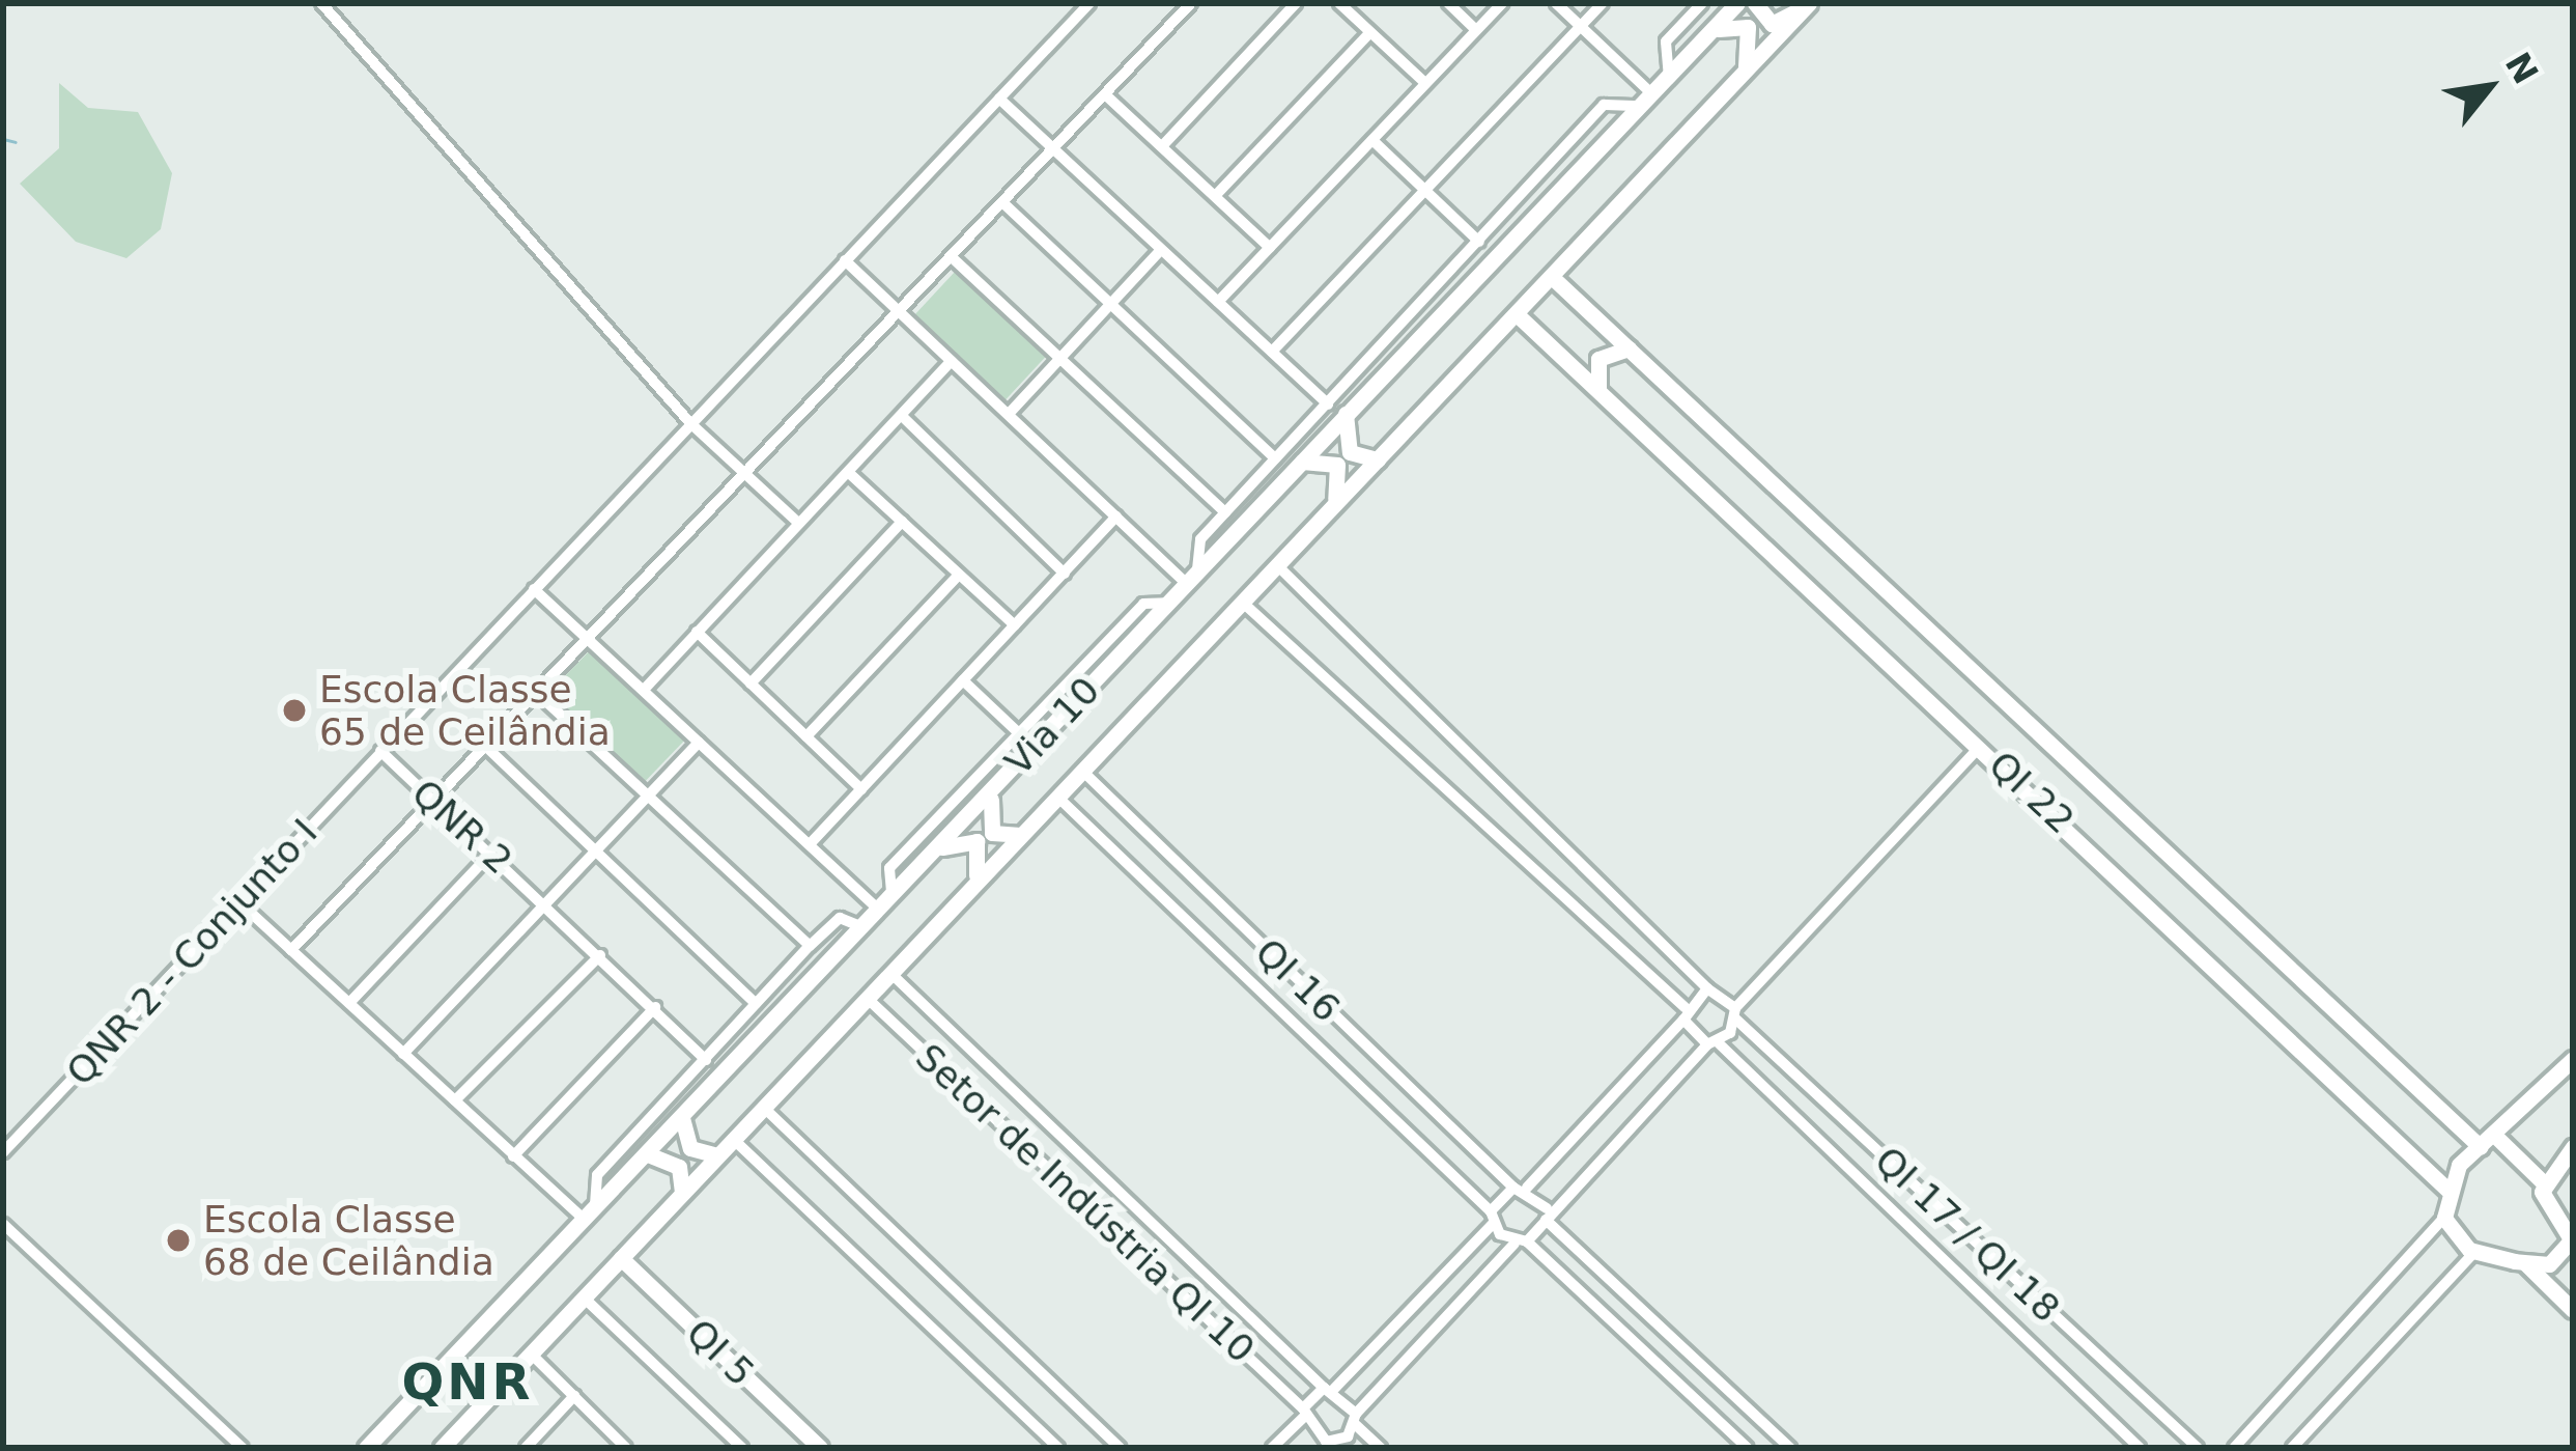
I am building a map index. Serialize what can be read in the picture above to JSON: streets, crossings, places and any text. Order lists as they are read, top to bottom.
{
  "streets": {
    "main road": ["Via 10", "QI 22", "QI 5"],
    "street": [
      "QNR 2",
      "QNR 2 - Conjunto I",
      "QI 16",
      "Setor de Indústria QI 10",
      "QI 17 / QI 18"
    ]
  },
  "crossings": [
    ["Via 10", "QI 22"],
    ["Via 10", "QI 16"],
    ["Via 10", "Setor de Indústria QI 10"],
    ["Via 10", "QI 5"],
    ["QNR 2", "QNR 2 - Conjunto I"]
  ],
  "districts": ["QNR"],
  "places": ["Escola Classe 65 de Ceilândia", "Escola Classe 68 de Ceilândia"],
  "north": "top right"
}
